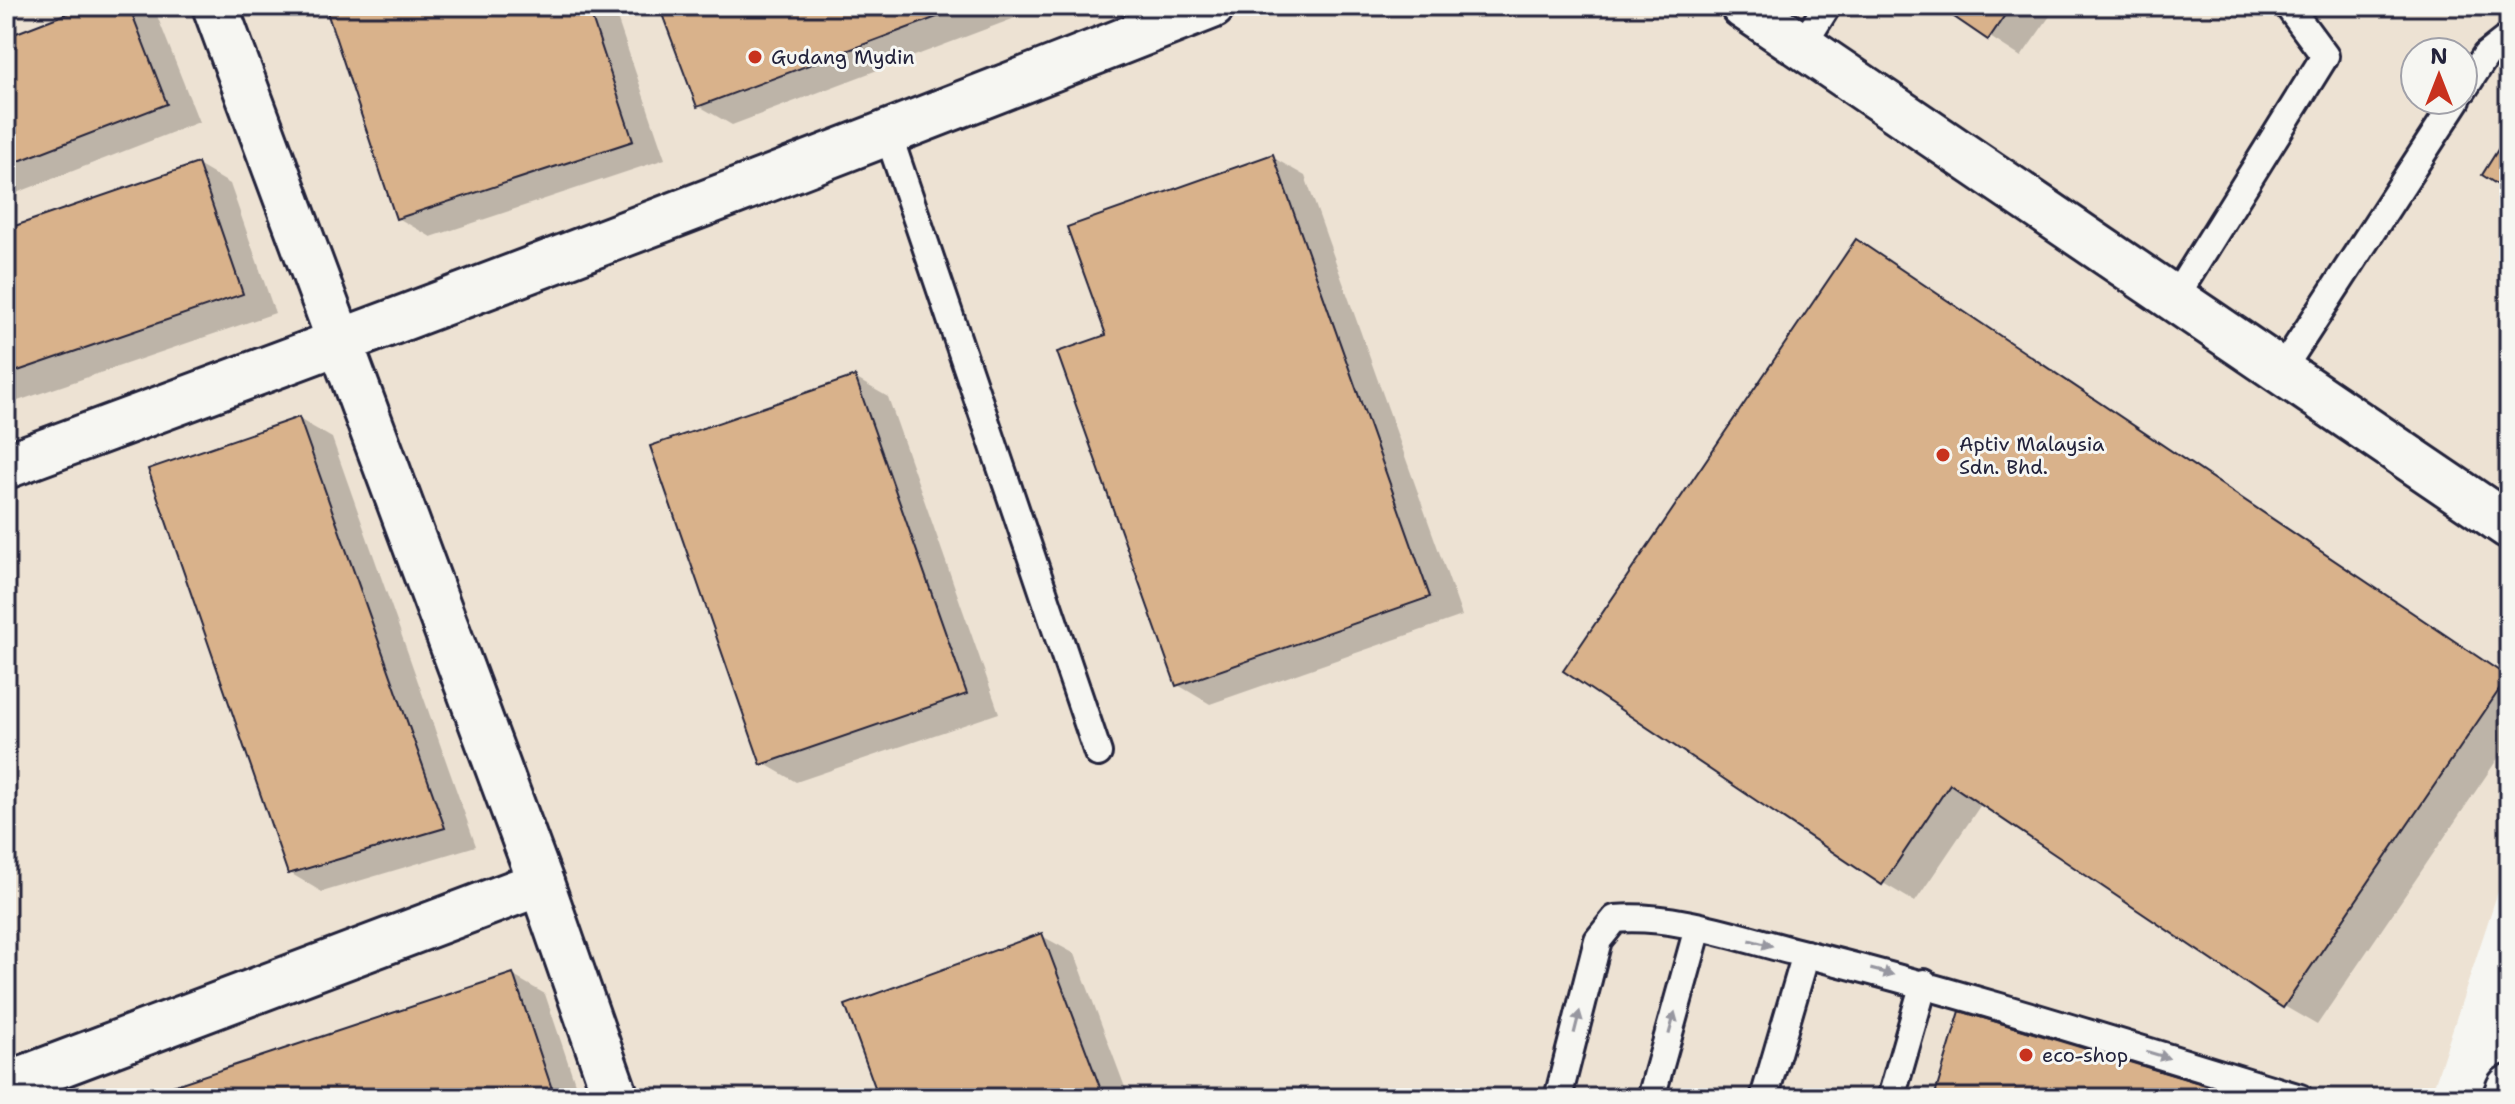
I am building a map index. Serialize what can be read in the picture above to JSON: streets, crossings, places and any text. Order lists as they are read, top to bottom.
{
  "places": ["Gudang Mydin", "Aptiv Malaysia Sdn. Bhd.", "eco-shop"],
  "north": "top"
}
